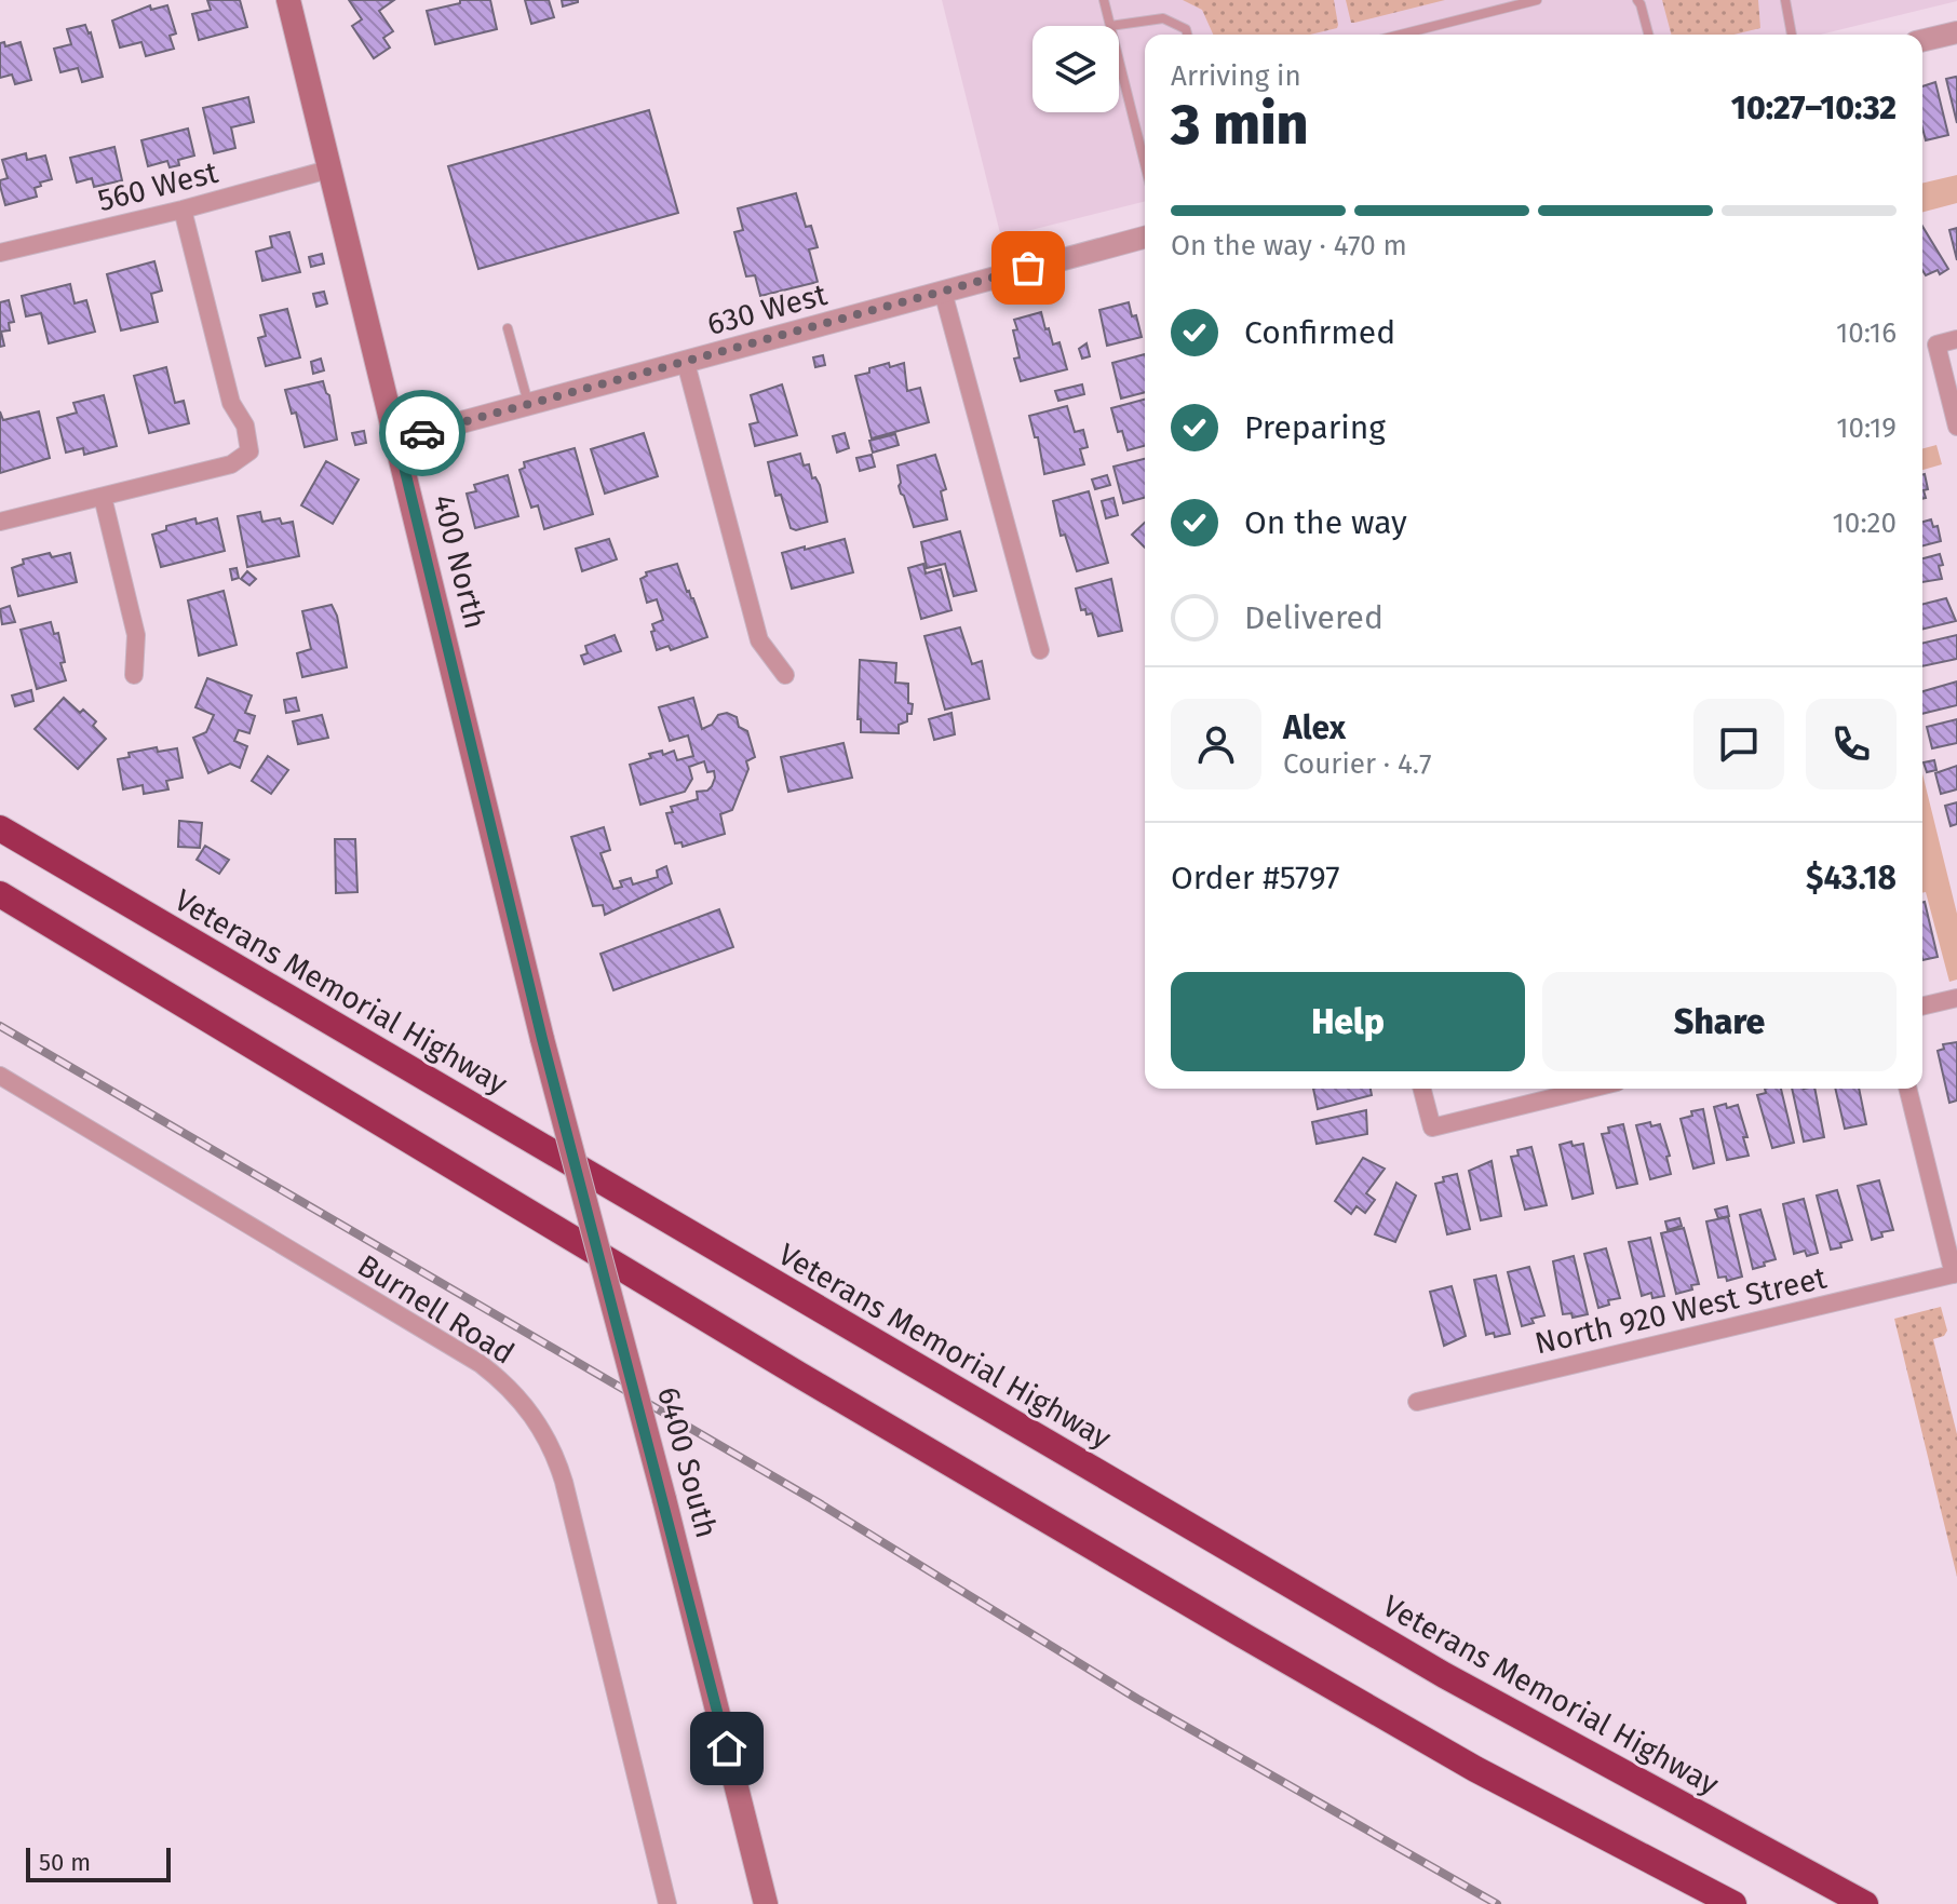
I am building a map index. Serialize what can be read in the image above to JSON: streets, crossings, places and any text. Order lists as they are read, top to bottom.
{
  "streets": {
    "highway": ["Veterans Memorial Highway"],
    "main road": ["400 North", "6400 South"],
    "street": [
      "560 West",
      "630 West",
      "Burnell Road",
      "North 920 West Street"
    ]
  },
  "crossings": [
    ["560 West", "400 North"],
    ["630 West", "400 North"],
    ["400 North", "6400 South"]
  ],
  "scale_bar": "50 m",
  "page": {
    "heading": ["3 min", "Arriving in", "10:27–10:32"],
    "panel": [
      "Alex",
      "Courier · 4.7",
      "Order #5797",
      "$43.18"
    ],
    "bar": "On the way · 470 m",
    "list": [
      ["Confirmed", "10:16"],
      ["Preparing", "10:19"],
      ["On the way", "10:20"],
      "Delivered"
    ],
    "buttons": ["Help", "Share"],
    "scale": "50 m"
  }
}
